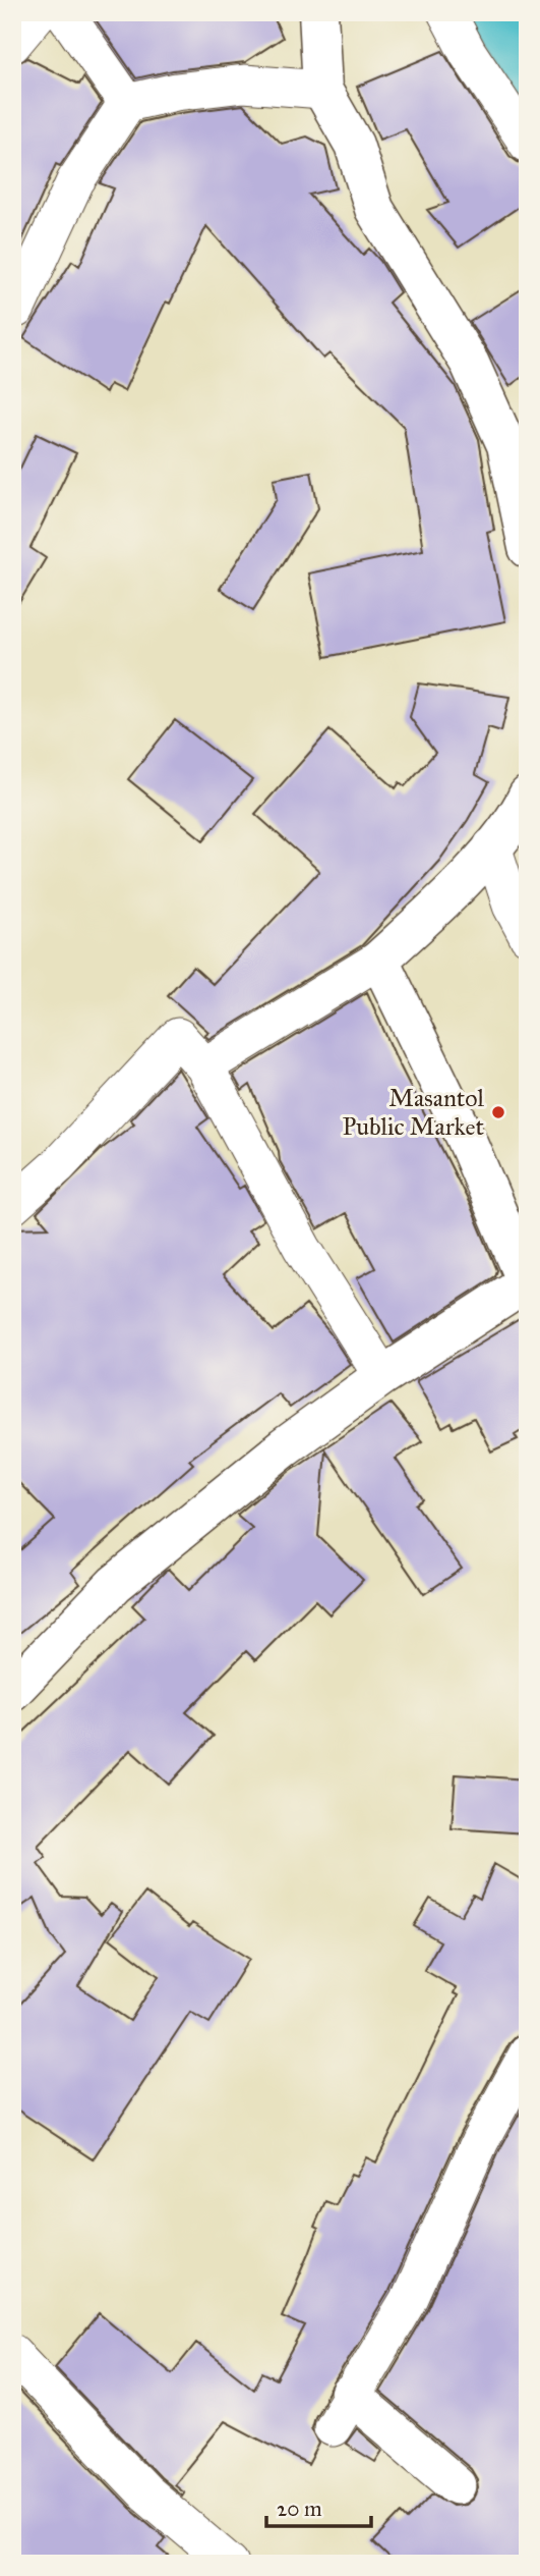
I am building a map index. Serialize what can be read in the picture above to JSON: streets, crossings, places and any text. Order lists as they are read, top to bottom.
{
  "places": ["Masantol Public Market"],
  "scale_bar": "20 m"
}
